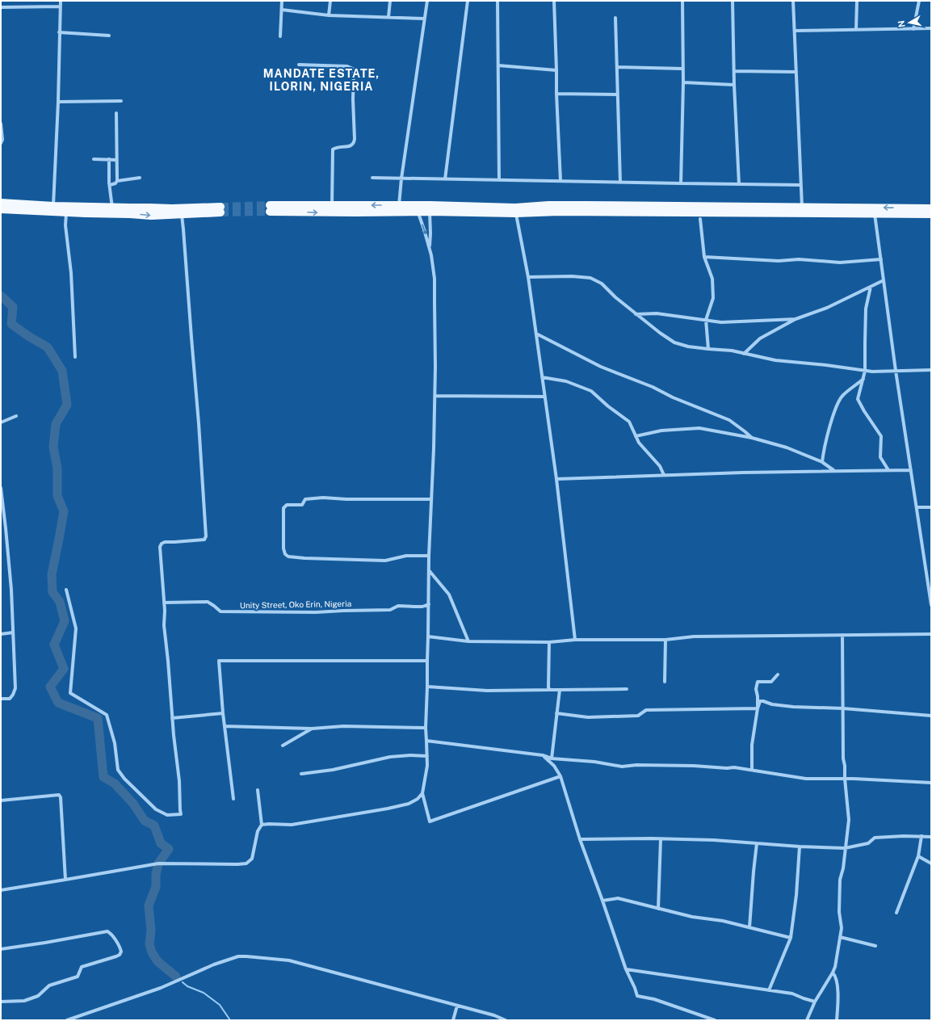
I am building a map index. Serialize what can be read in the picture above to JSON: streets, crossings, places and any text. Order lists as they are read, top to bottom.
{
  "streets": {
    "street": ["Unity Street, Oko Erin, Nigeria"]
  },
  "districts": ["MANDATE ESTATE, ILORIN, NIGERIA"],
  "north": "left"
}
